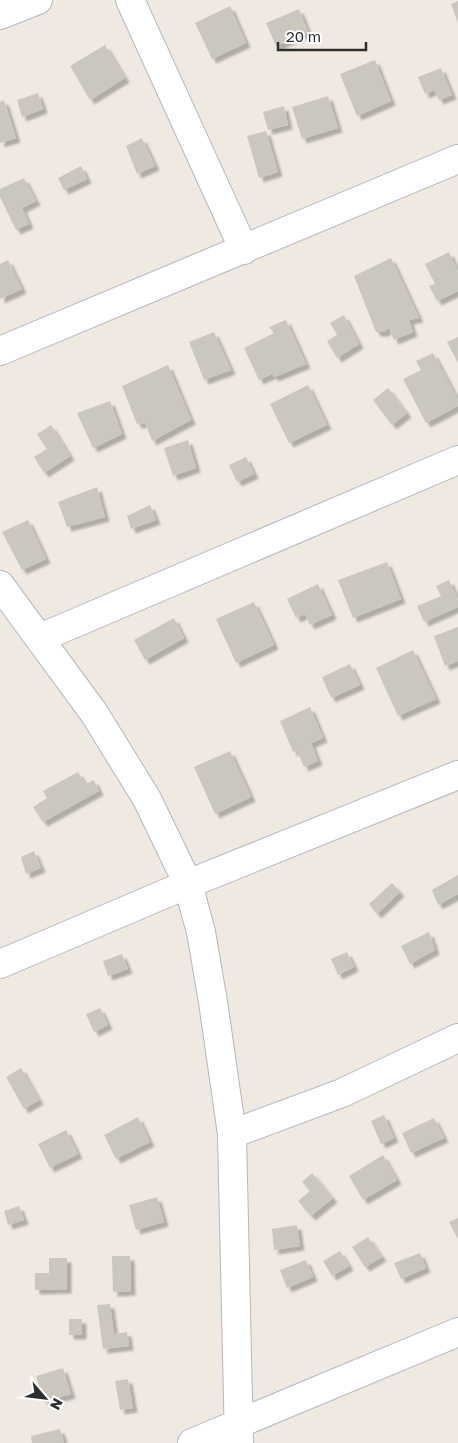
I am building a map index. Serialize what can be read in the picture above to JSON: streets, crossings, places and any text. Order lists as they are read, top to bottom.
{
  "scale_bar": "20 m",
  "north": "bottom right"
}
